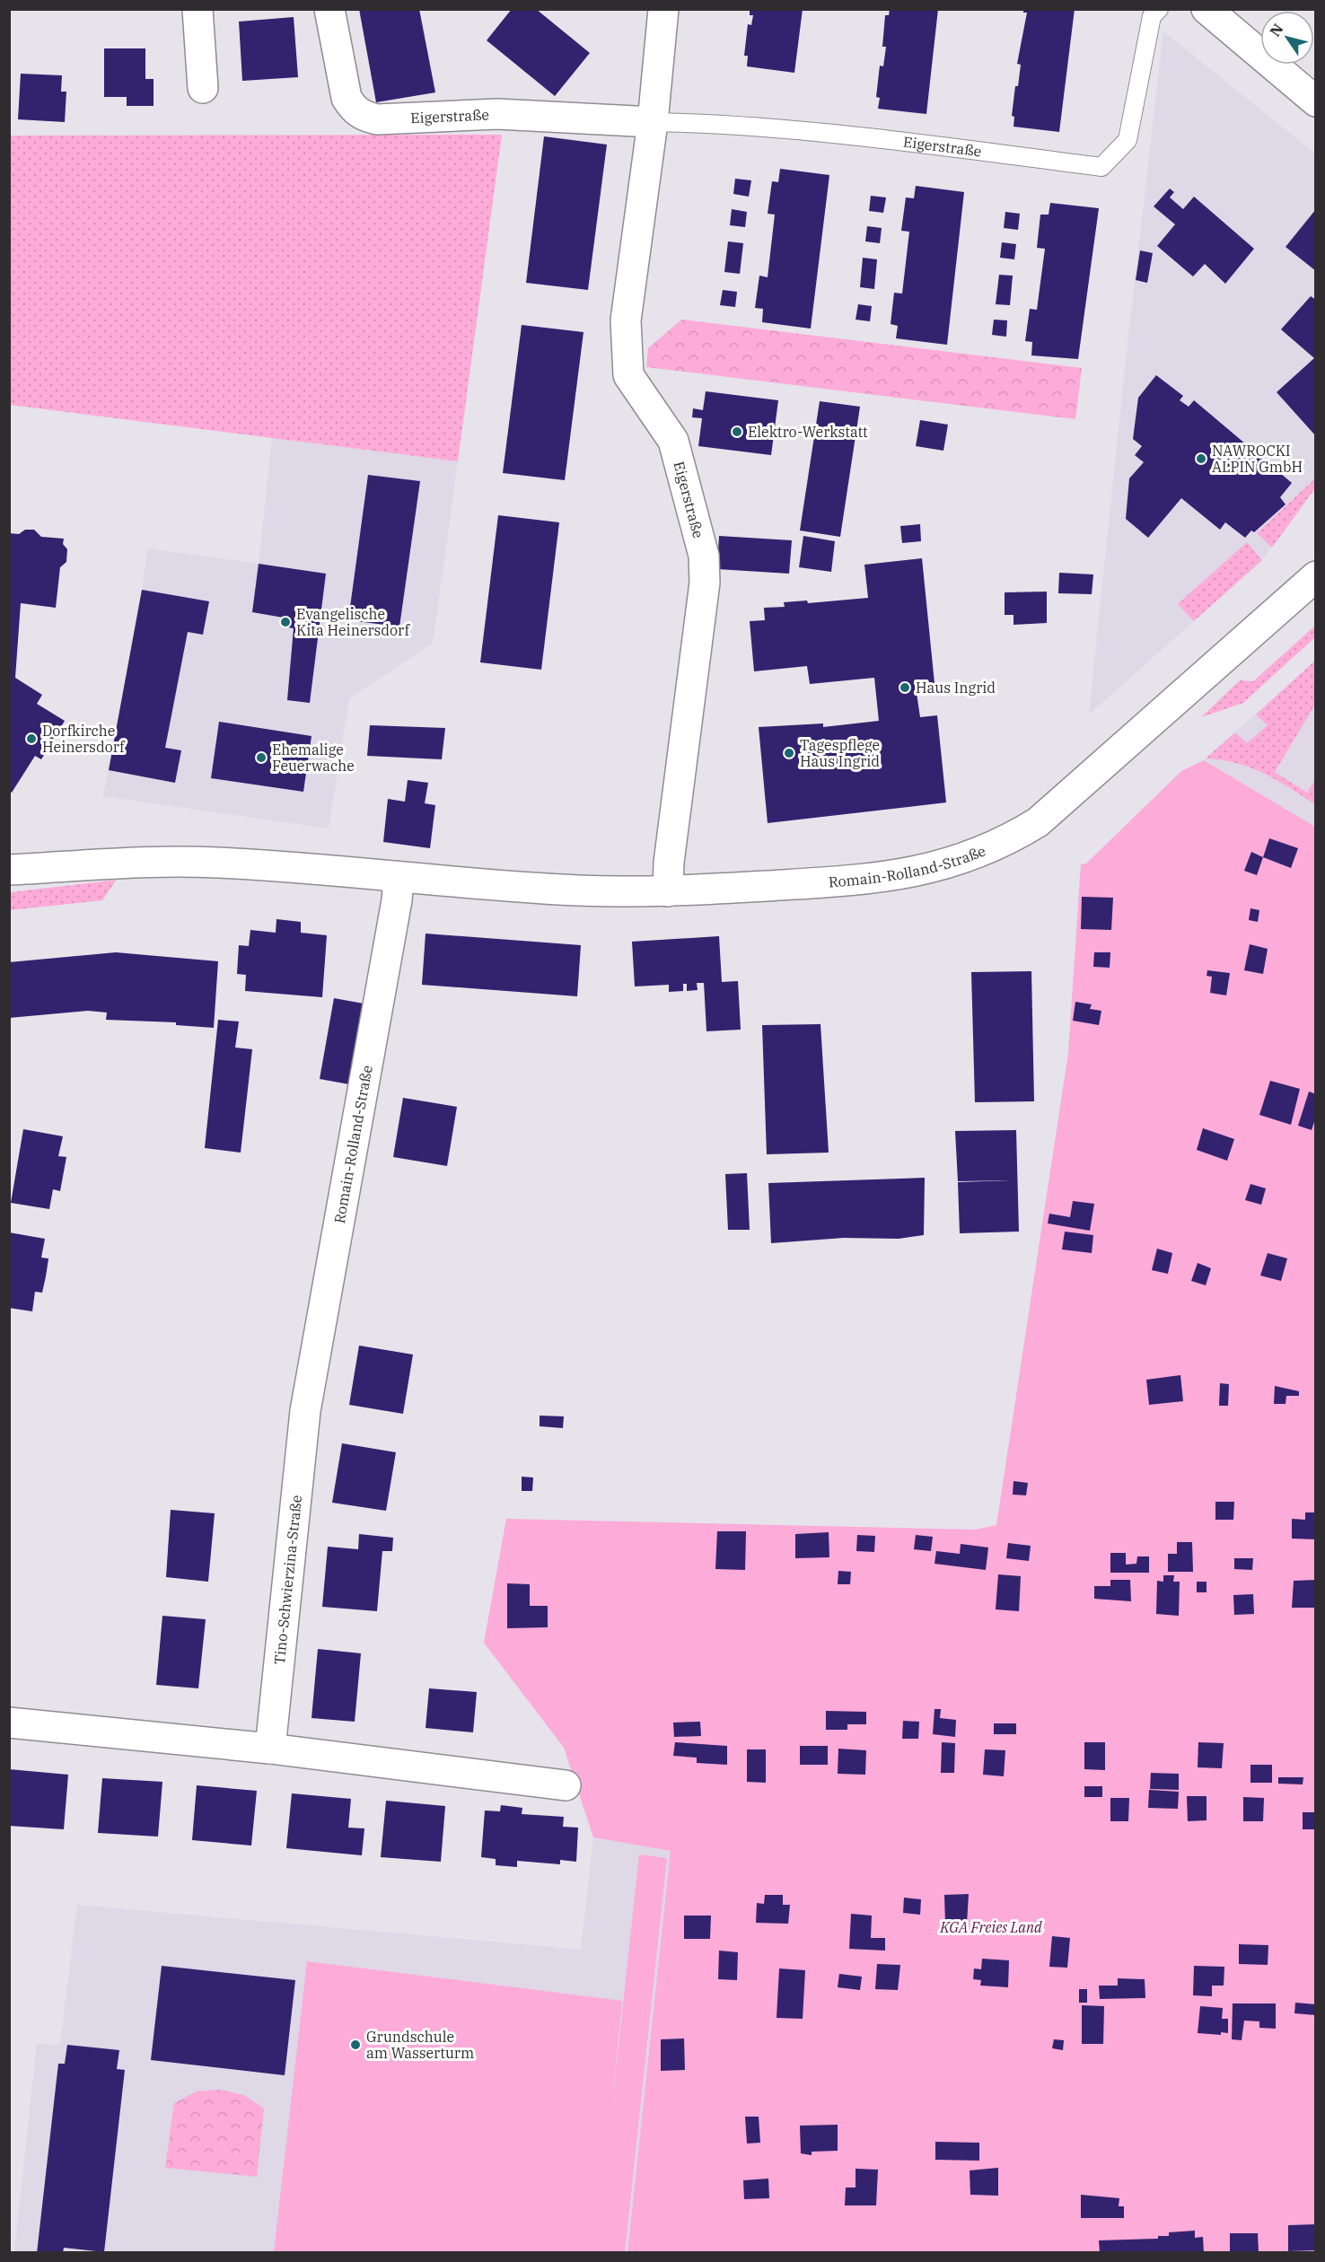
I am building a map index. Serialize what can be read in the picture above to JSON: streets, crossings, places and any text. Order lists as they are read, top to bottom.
{
  "streets": {
    "street": ["Eigerstraße", "Romain-Rolland-Straße", "Tino-Schwierzina-Straße"]
  },
  "crossings": [
    ["Eigerstraße", "Romain-Rolland-Straße"],
    ["Romain-Rolland-Straße", "Tino-Schwierzina-Straße"]
  ],
  "parks": ["KGA Freies Land"],
  "places": [
    "Elektro-Werkstatt",
    "NAWROCKI ALPIN GmbH",
    "Evangelische Kita Heinersdorf",
    "Haus Ingrid",
    "Dorfkirche Heinersdorf",
    "Tagespflege Haus Ingrid",
    "Ehemalige Feuerwache",
    "Grundschule am Wasserturm"
  ],
  "north": "top left"
}
